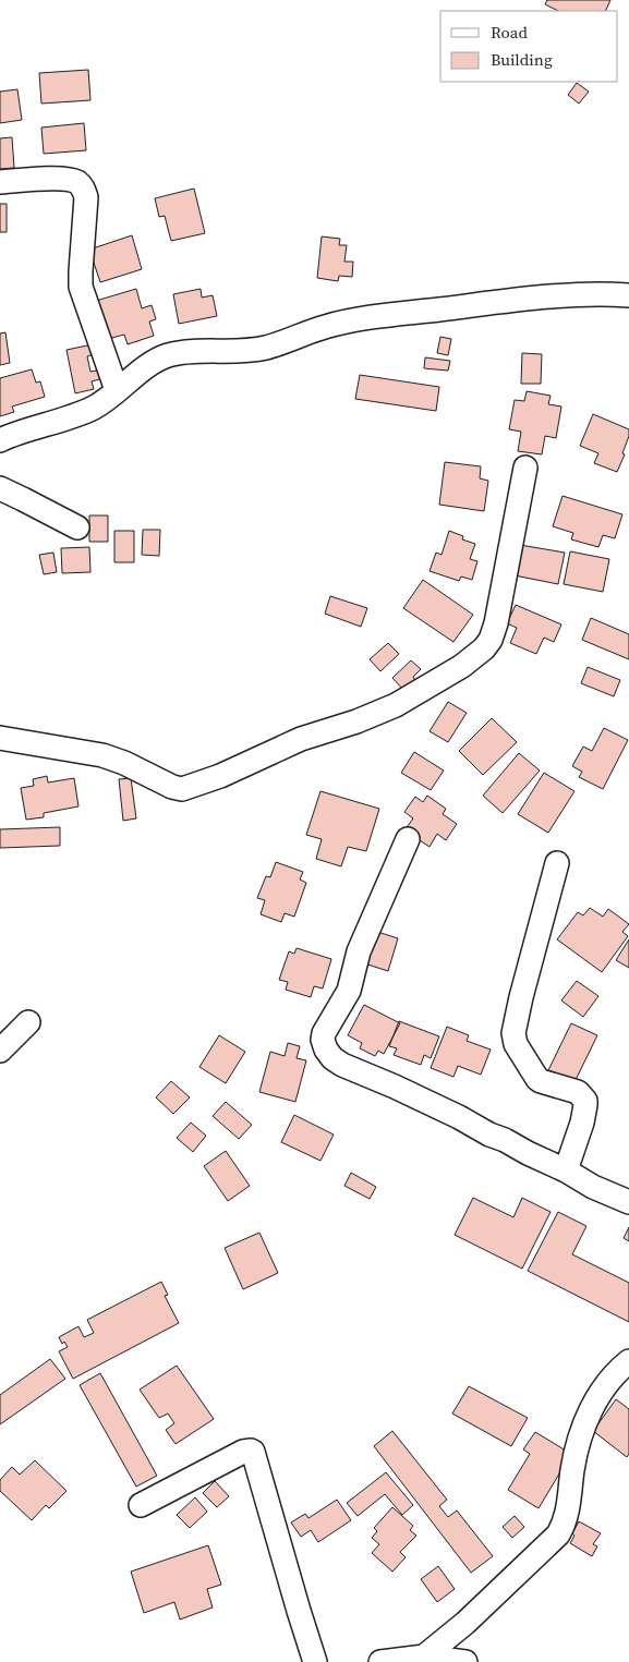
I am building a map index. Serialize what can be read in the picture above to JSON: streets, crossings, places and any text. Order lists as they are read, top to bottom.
{
  "legend": ["Road", "Building"]
}
